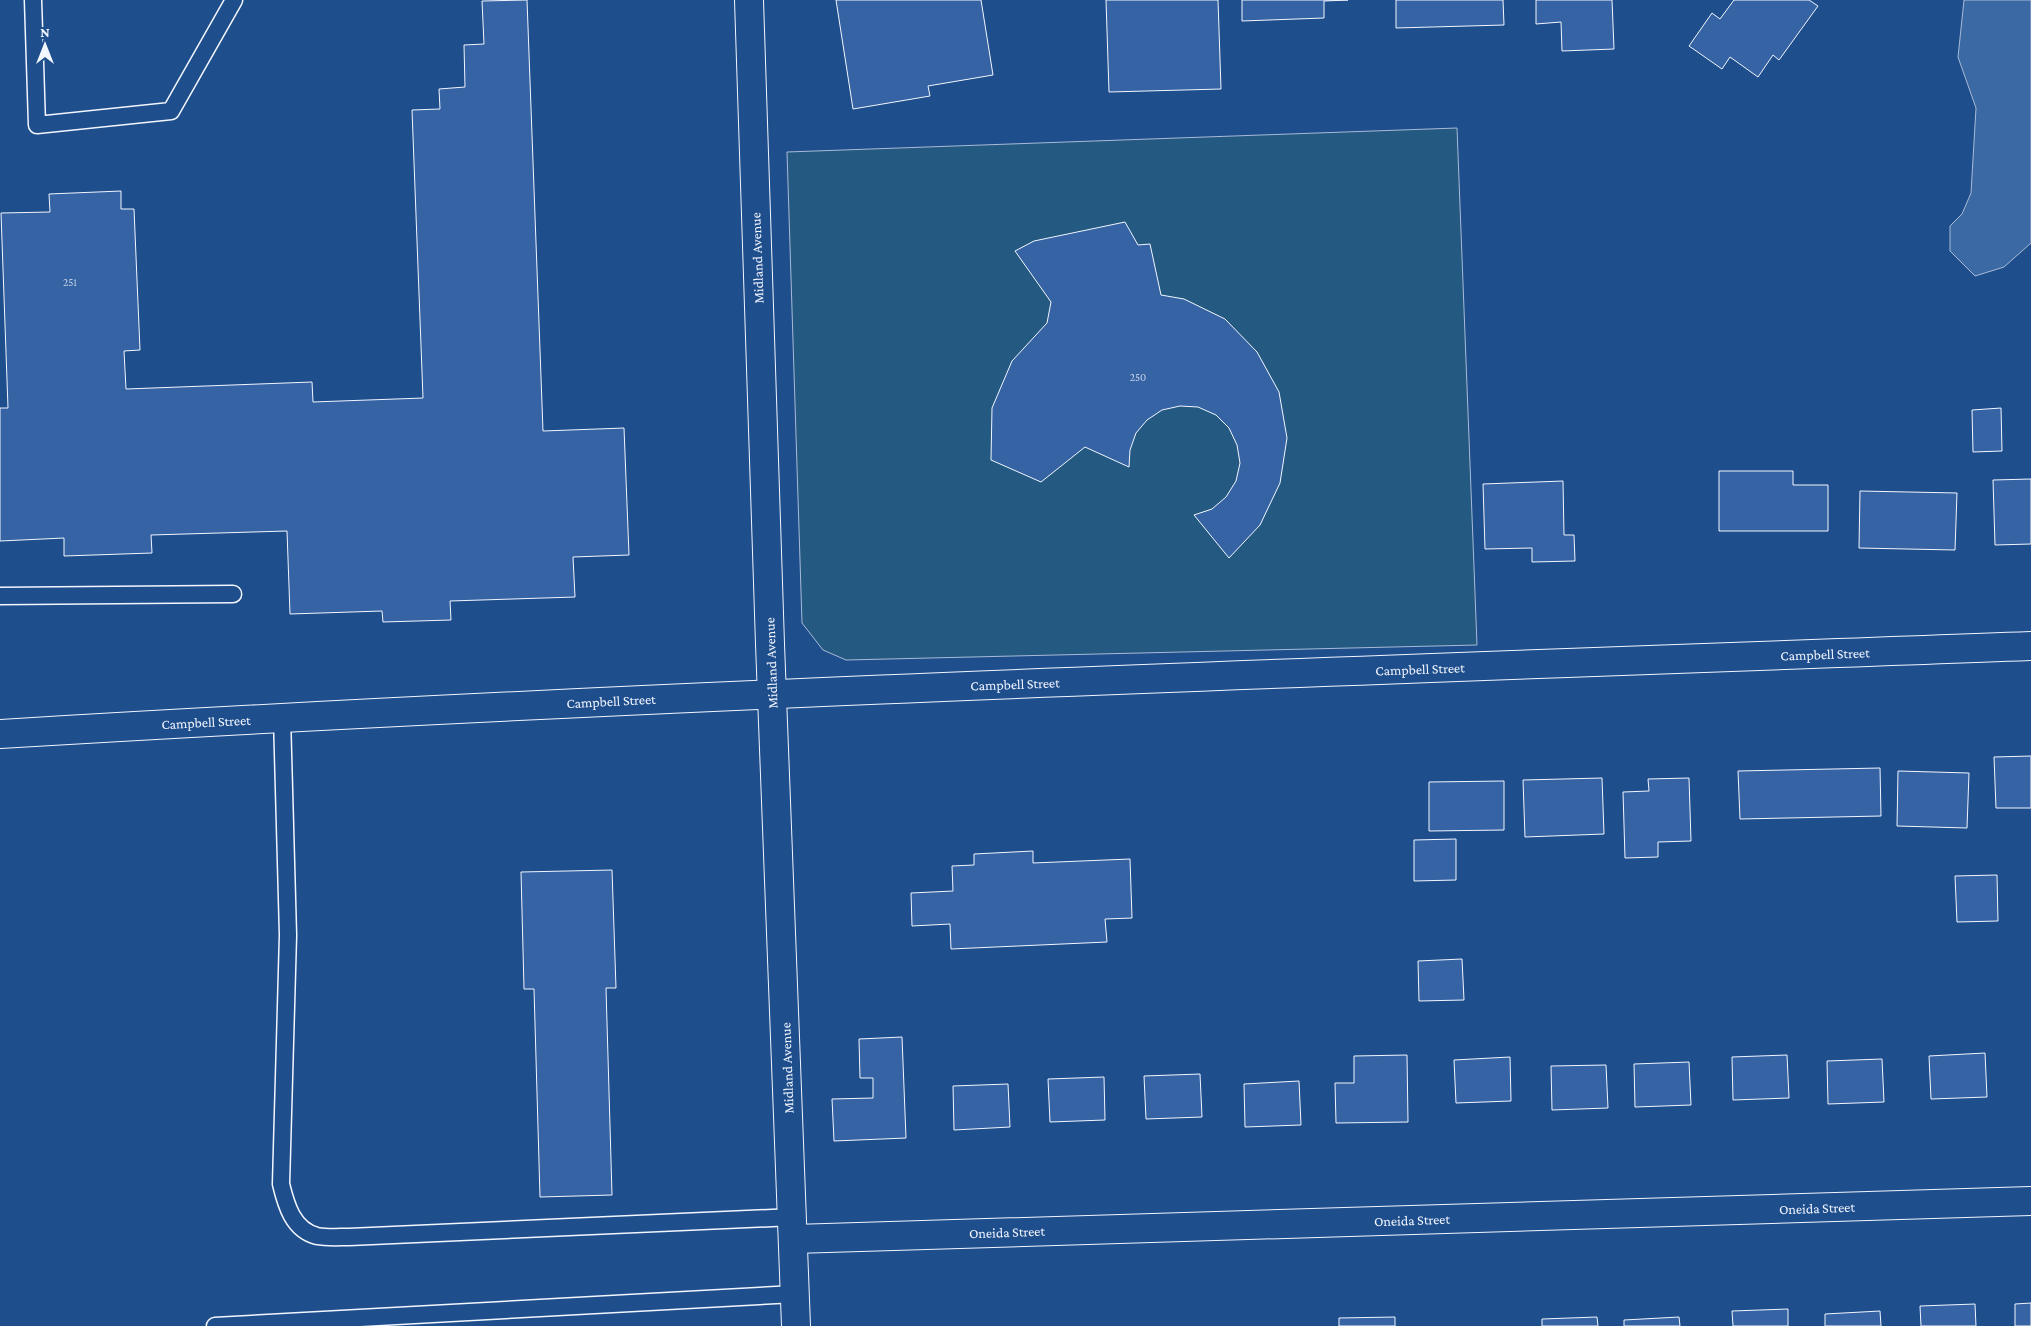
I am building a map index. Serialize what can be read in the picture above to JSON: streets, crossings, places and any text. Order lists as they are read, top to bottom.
{
  "streets": {
    "street": ["Midland Avenue", "Campbell Street", "Oneida Street"]
  },
  "crossings": [
    ["Midland Avenue", "Campbell Street"],
    ["Midland Avenue", "Oneida Street"]
  ],
  "house_numbers": ["251", "250"],
  "north": "top"
}
